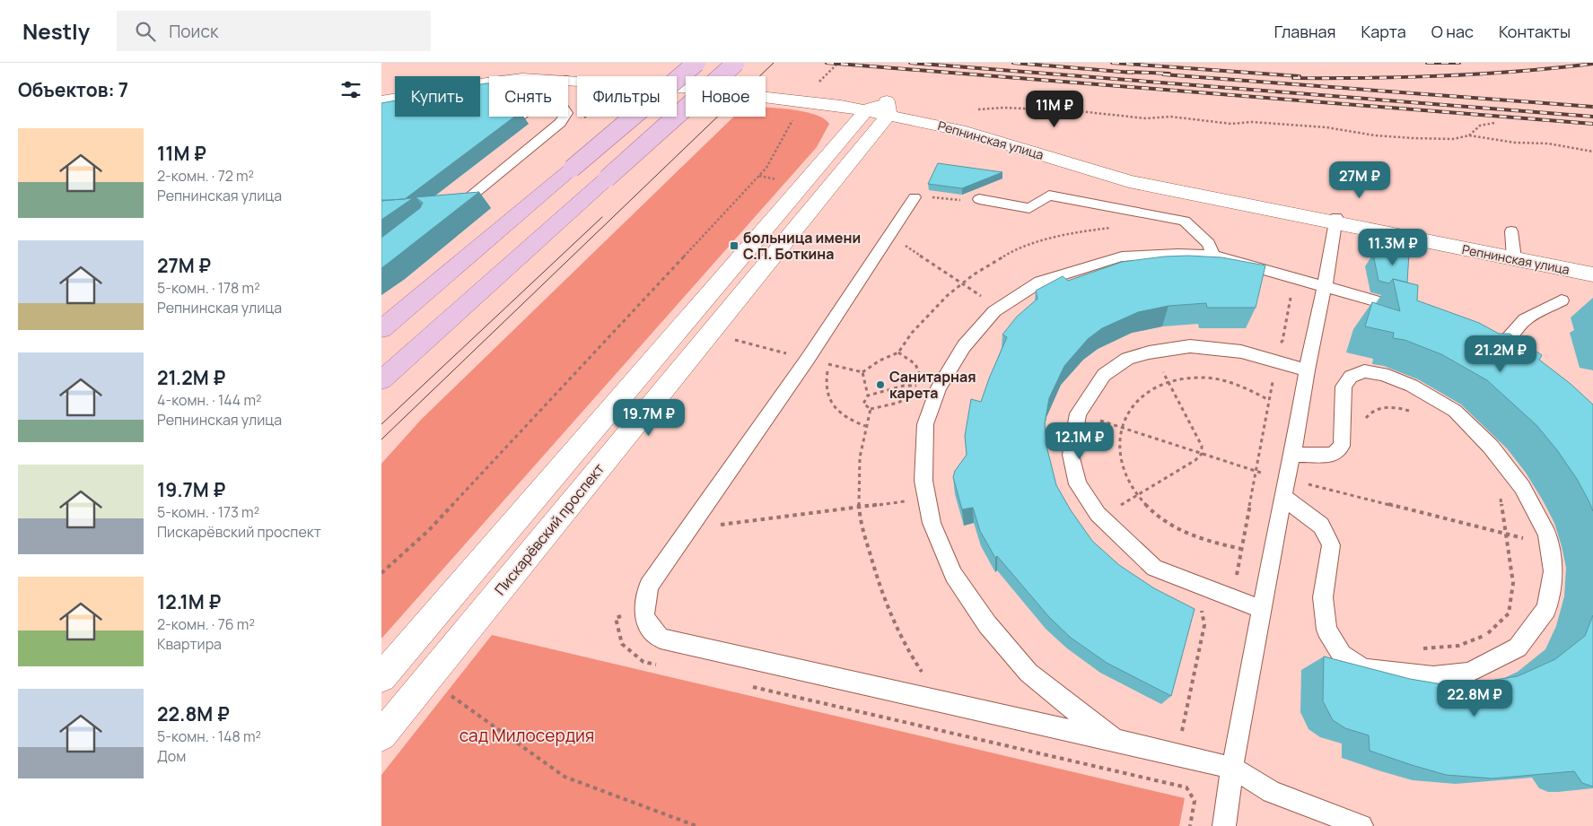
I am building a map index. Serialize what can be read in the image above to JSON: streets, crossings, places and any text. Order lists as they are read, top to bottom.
{
  "streets": {
    "street": ["Репнинская улица", "Пискарёвский проспект"]
  },
  "crossings": [
    ["Репнинская улица", "Пискарёвский проспект"]
  ],
  "parks": ["сад Милосердия"],
  "places": {
    "transit": ["больница имени С.П. Боткина"],
    "other": ["Санитарная карета"]
  },
  "page": {
    "header": "Nestly",
    "search": "Поиск",
    "nav": [
      "Главная",
      "Карта",
      "О нас",
      "Контакты"
    ],
    "heading": "Объектов: 7",
    "chip": [
      "Купить",
      "Снять",
      "Фильтры",
      "Новое"
    ],
    "price": [
      "11M ₽",
      "27M ₽",
      "11.3M ₽",
      "21.2M ₽",
      "19.7M ₽",
      "12.1M ₽",
      "22.8M ₽"
    ],
    "list": [
      {
        "name": "11M ₽",
        "note": "2-комн. · 72 m² · Репнинская улица"
      },
      {
        "name": "27M ₽",
        "note": "5-комн. · 178 m² · Репнинская улица"
      },
      {
        "name": "21.2M ₽",
        "note": "4-комн. · 144 m² · Репнинская улица"
      },
      {
        "name": "19.7M ₽",
        "note": "5-комн. · 173 m² · Пискарёвский проспект"
      },
      {
        "name": "12.1M ₽",
        "note": "2-комн. · 76 m² · Квартира"
      },
      {
        "name": "22.8M ₽",
        "note": "5-комн. · 148 m² · Дом"
      }
    ]
  }
}
